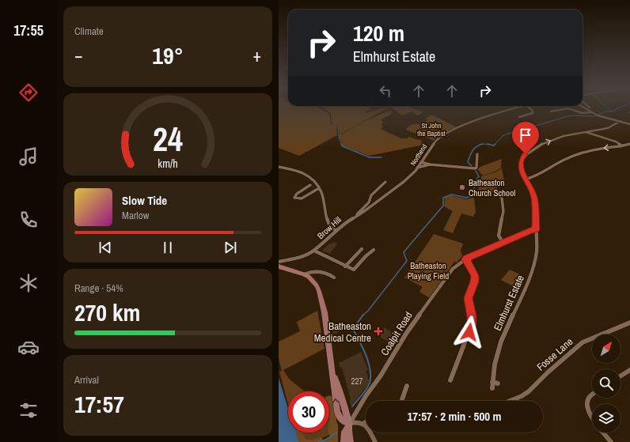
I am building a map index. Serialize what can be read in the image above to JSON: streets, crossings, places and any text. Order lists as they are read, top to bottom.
{
  "streets": {
    "street": [
      "Northend",
      "Brow Hill",
      "Elmhurst Estate",
      "Coalpit Road",
      "Fosse Lane"
    ]
  },
  "crossings": [
    ["Northend", "Brow Hill"]
  ],
  "parks": ["St John the Baptist", "Batheaston Playing Field"],
  "places": {
    "other": ["Batheaston Church School"],
    "health": ["Batheaston Medical Centre"]
  },
  "house_numbers": ["227"],
  "north": "top right",
  "page": {
    "tabs": "17:55",
    "tile": [
      "Climate",
      ["Range · 54%", "270 km"],
      ["Arrival", "17:57"]
    ],
    "turn": ["120 m", "Elmhurst Estate"],
    "heat": ["−", "19°", "+"],
    "song": ["Slow Tide", "Marlow"],
    "limit": "30",
    "trip": "17:57 · 2 min · 500 m",
    "gauge": ["24", "km/h"]
  }
}
